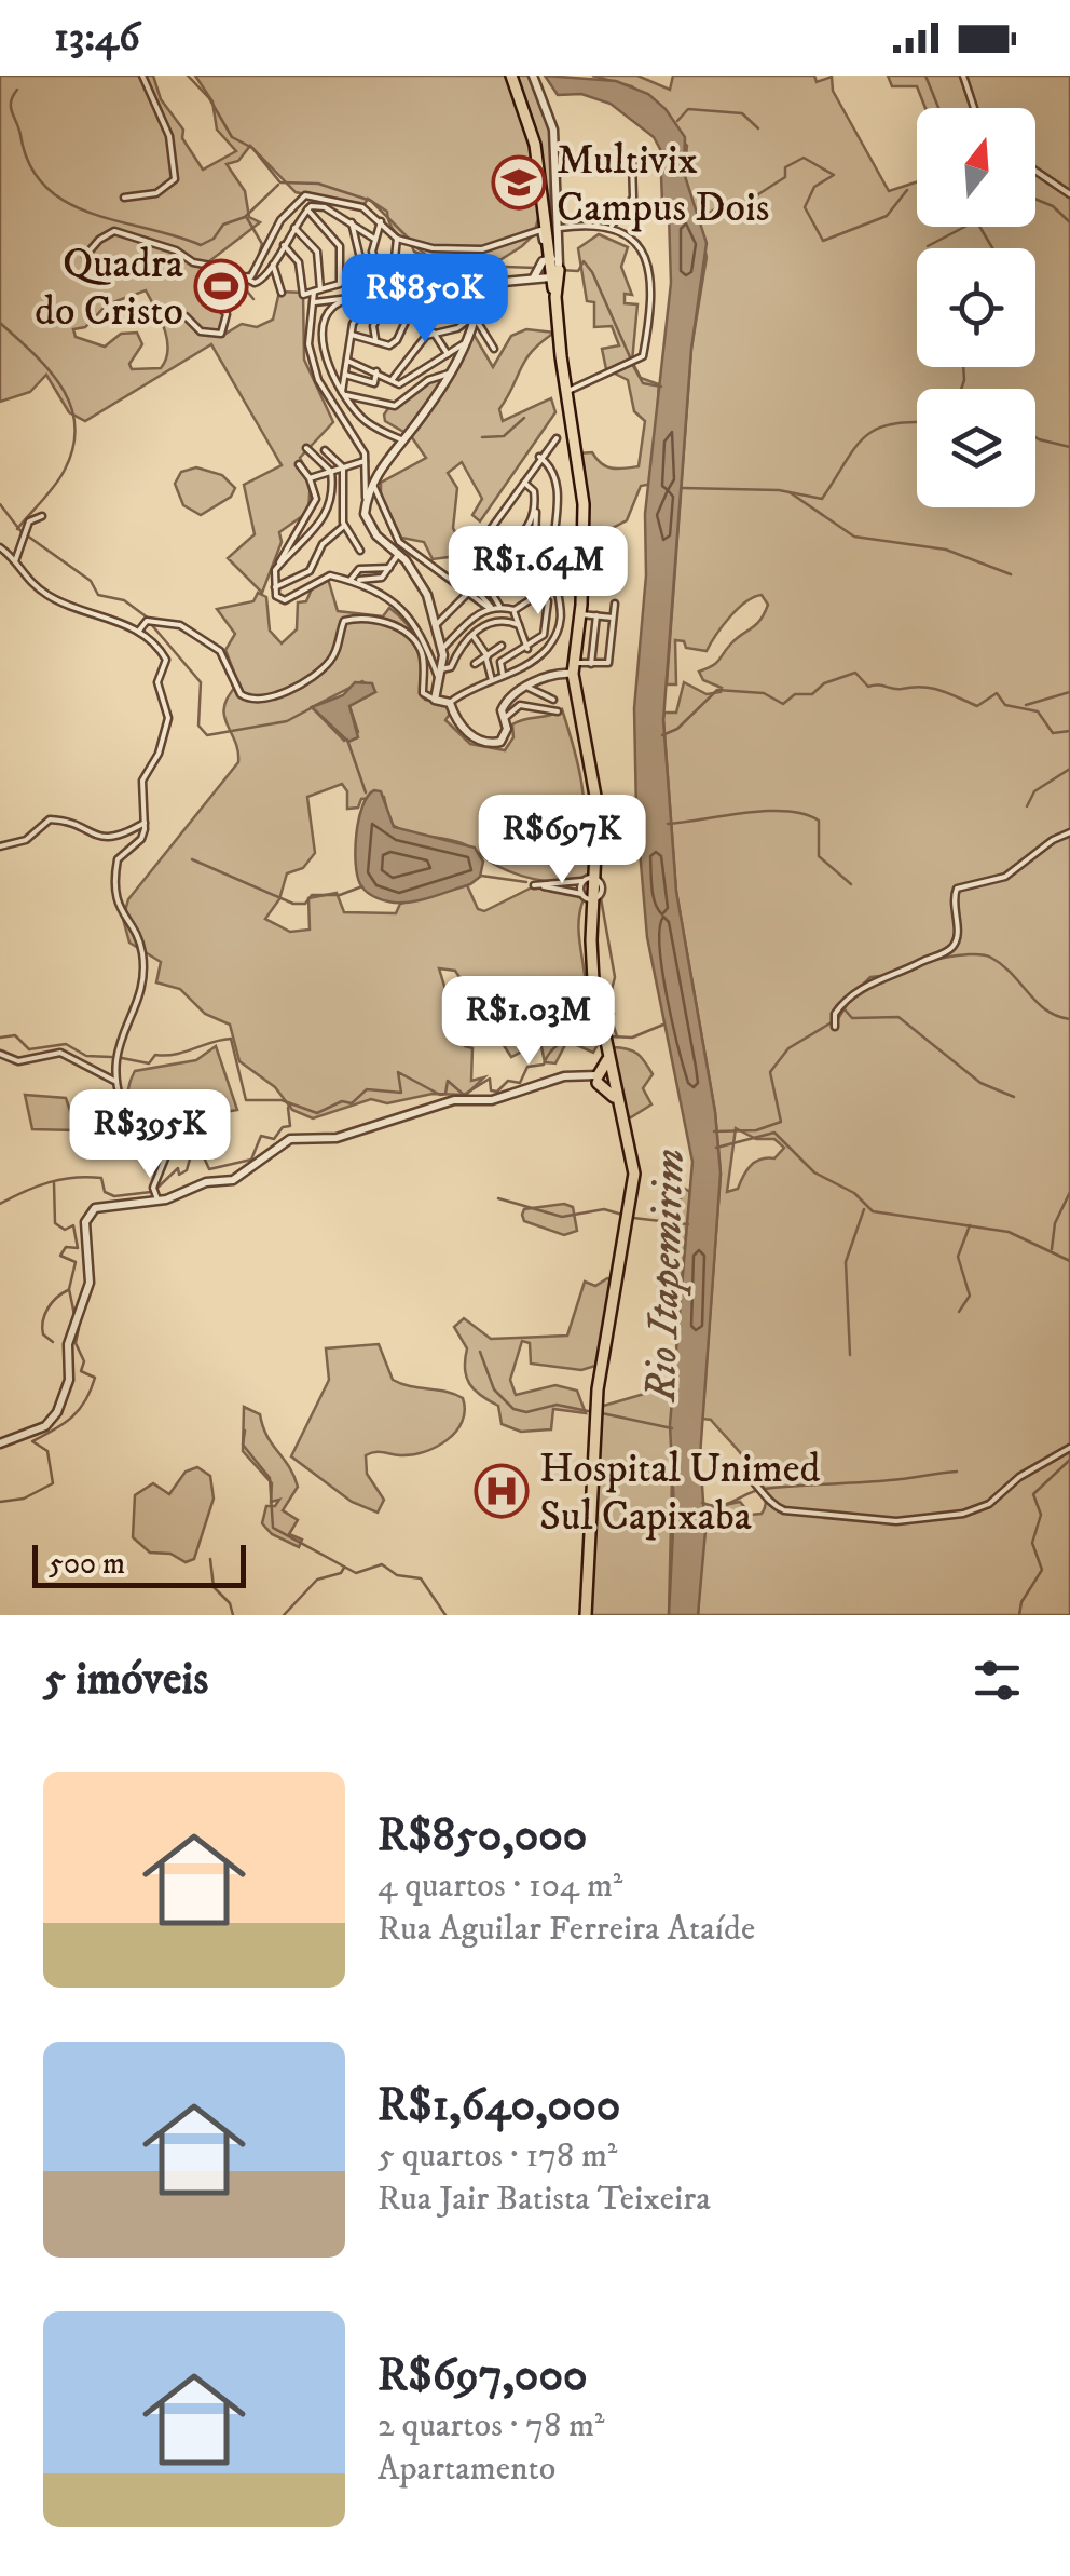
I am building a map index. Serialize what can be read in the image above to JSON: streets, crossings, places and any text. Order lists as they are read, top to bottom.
{
  "water": ["Rio Itapemirim"],
  "places": {
    "school or university": ["Multivix Campus Dois"],
    "sports": ["Quadra do Cristo"],
    "hospital": ["Hospital Unimed Sul Capixaba"]
  },
  "scale_bar": "500 m",
  "north": "top",
  "page": {
    "status": "13:46",
    "price": [
      "R$850K",
      "R$1.64M",
      "R$697K",
      "R$1.03M",
      "R$395K"
    ],
    "scale": "500 m",
    "heading": "5 imóveis",
    "list": [
      {
        "name": "R$850,000",
        "note": "4 quartos · 104 m² · Rua Aguilar Ferreira Ataíde"
      },
      {
        "name": "R$1,640,000",
        "note": "5 quartos · 178 m² · Rua Jair Batista Teixeira"
      },
      {
        "name": "R$697,000",
        "note": "2 quartos · 78 m² · Apartamento"
      }
    ]
  }
}
